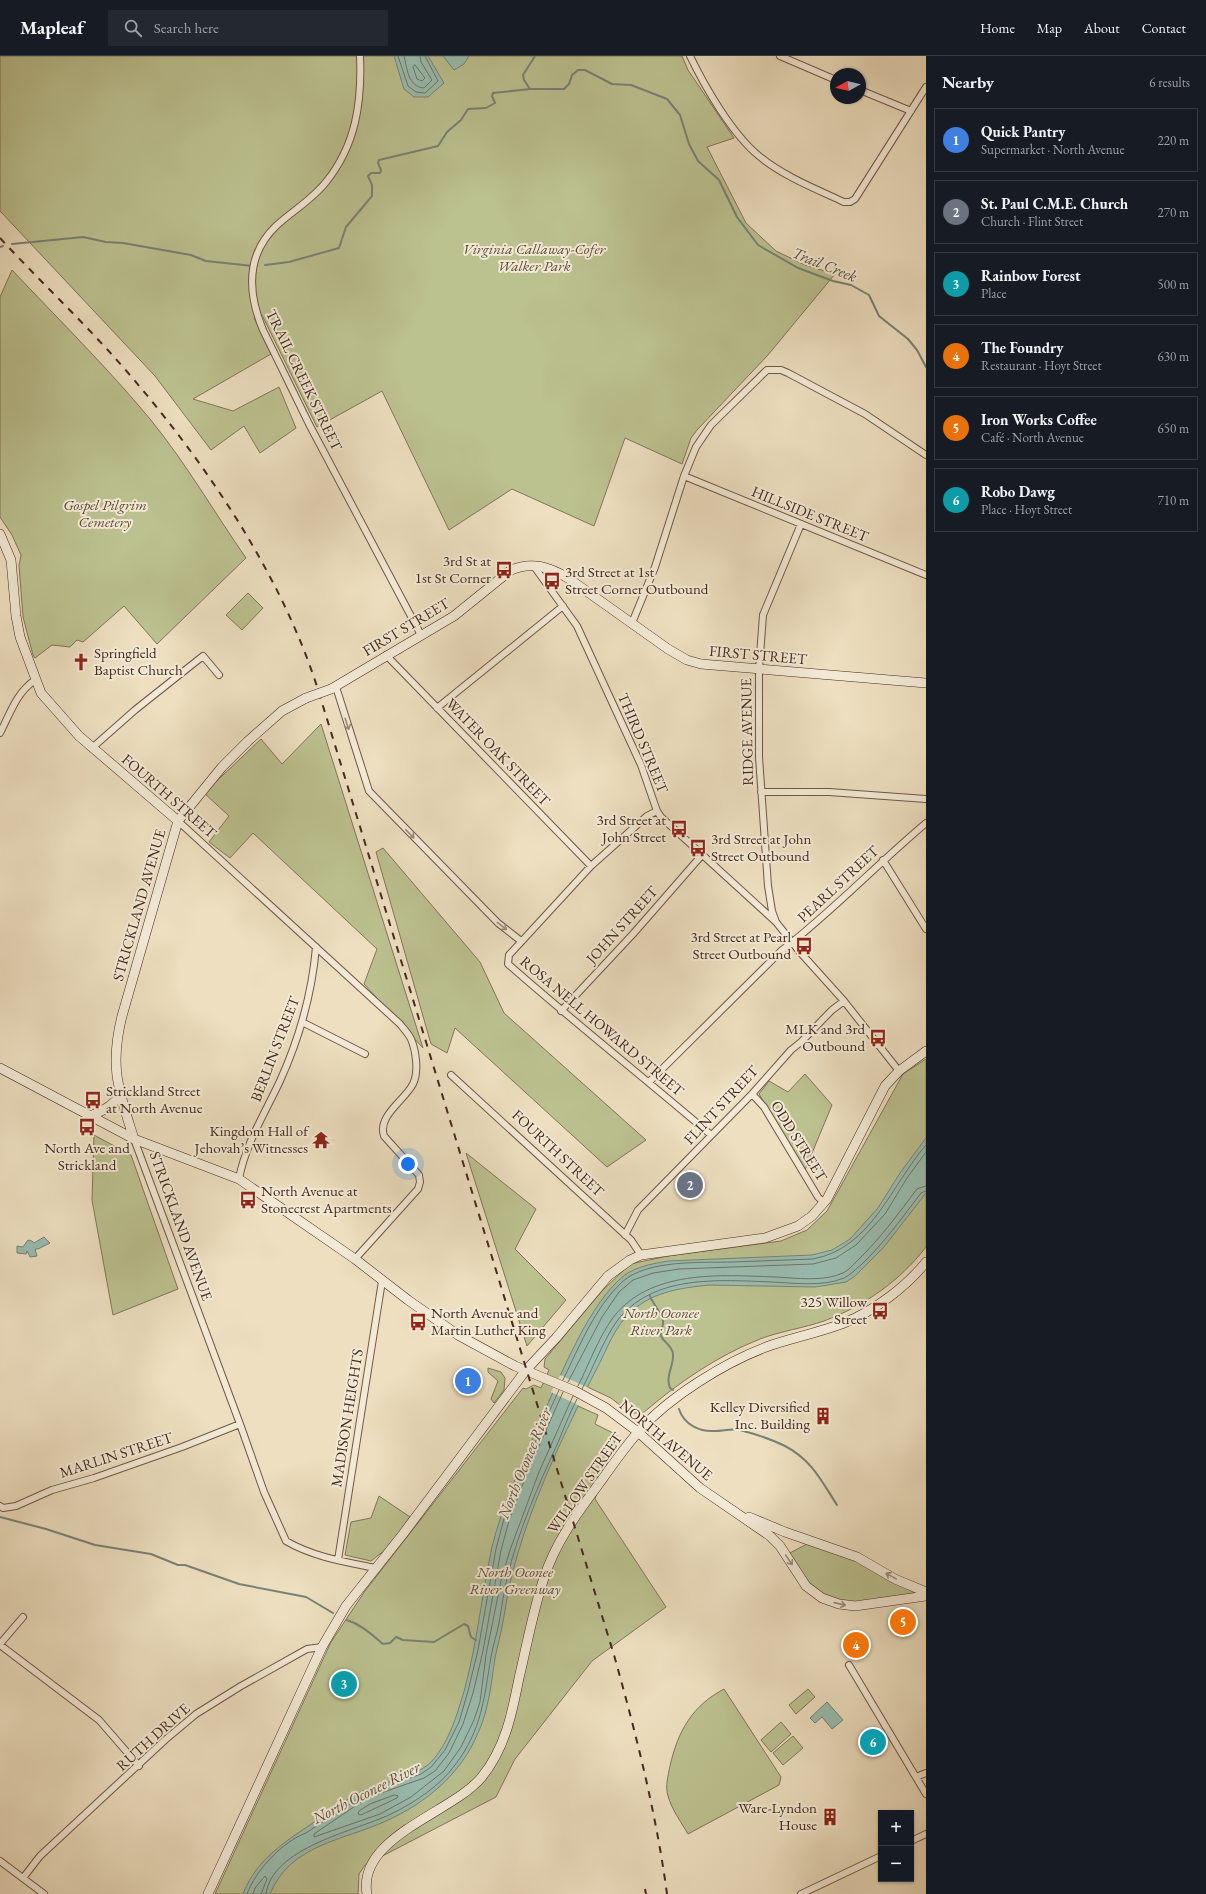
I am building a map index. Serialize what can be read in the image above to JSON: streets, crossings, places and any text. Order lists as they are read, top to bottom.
{
  "streets": {
    "street": [
      "TRAIL CREEK STREET",
      "HILLSIDE STREET",
      "FIRST STREET",
      "RIDGE AVENUE",
      "THIRD STREET",
      "WATER OAK STREET",
      "FOURTH STREET",
      "PEARL STREET",
      "STRICKLAND AVENUE",
      "JOHN STREET",
      "ROSA NELL HOWARD STREET",
      "BERLIN STREET",
      "FLINT STREET",
      "ODD STREET",
      "MADISON HEIGHTS",
      "NORTH AVENUE",
      "MARLIN STREET",
      "WILLOW STREET",
      "RUTH DRIVE"
    ]
  },
  "crossings": [
    ["TRAIL CREEK STREET", "FIRST STREET"],
    ["HILLSIDE STREET", "RIDGE AVENUE"],
    ["FIRST STREET", "RIDGE AVENUE"],
    ["FIRST STREET", "THIRD STREET"],
    ["FIRST STREET", "WATER OAK STREET"],
    ["FIRST STREET", "FOURTH STREET"],
    ["FIRST STREET", "STRICKLAND AVENUE"],
    ["FIRST STREET", "ROSA NELL HOWARD STREET"],
    ["RIDGE AVENUE", "THIRD STREET"],
    ["THIRD STREET", "PEARL STREET"],
    ["THIRD STREET", "JOHN STREET"],
    ["THIRD STREET", "FLINT STREET"],
    ["FOURTH STREET", "STRICKLAND AVENUE"],
    ["FOURTH STREET", "BERLIN STREET"],
    ["FOURTH STREET", "FLINT STREET"],
    ["FOURTH STREET", "NORTH AVENUE"],
    ["PEARL STREET", "ROSA NELL HOWARD STREET"],
    ["STRICKLAND AVENUE", "MADISON HEIGHTS"],
    ["STRICKLAND AVENUE", "NORTH AVENUE"],
    ["STRICKLAND AVENUE", "MARLIN STREET"],
    ["JOHN STREET", "ROSA NELL HOWARD STREET"],
    ["ROSA NELL HOWARD STREET", "FLINT STREET"],
    ["BERLIN STREET", "NORTH AVENUE"],
    ["FLINT STREET", "ODD STREET"],
    ["MADISON HEIGHTS", "NORTH AVENUE"],
    ["NORTH AVENUE", "WILLOW STREET"]
  ],
  "one_way": ["ROSA NELL HOWARD STREET"],
  "water": ["Trail Creek", "North Oconee River"],
  "parks": [
    "Virginia Callaway-Cofer Walker Park",
    "Gospel Pilgrim Cemetery",
    "North Oconee River Park",
    "North Oconee River Greenway"
  ],
  "places": {
    "bus stop": [
      "3rd St at 1st St Corner",
      "3rd Street at 1st Street Corner Outbound",
      "3rd Street at John Street",
      "3rd Street at John Street Outbound",
      "3rd Street at Pearl Street Outbound",
      "MLK and 3rd Outbound",
      "Strickland Street at North Avenue",
      "North Ave and Strickland",
      "North Avenue at Stonecrest Apartments",
      "325 Willow Street",
      "North Avenue and Martin Luther King"
    ],
    "church": ["Springfield Baptist Church"],
    "temple": ["Kingdom Hall of Jehovah’s Witnesses"],
    "building": ["Kelley Diversified Inc. Building", "Ware-Lyndon House"]
  },
  "north": "left",
  "page": {
    "header": "Mapleaf",
    "search": "Search here",
    "nav": [
      "Home",
      "Map",
      "About",
      "Contact"
    ],
    "heading": ["Nearby", "6 results"],
    "list": [
      {
        "mark": "1",
        "name": "Quick Pantry",
        "note": "Supermarket · North Avenue",
        "value": "220 m"
      },
      {
        "mark": "2",
        "name": "St. Paul C.M.E. Church",
        "note": "Church · Flint Street",
        "value": "270 m"
      },
      {
        "mark": "3",
        "name": "Rainbow Forest",
        "note": "Place",
        "value": "500 m"
      },
      {
        "mark": "4",
        "name": "The Foundry",
        "note": "Restaurant · Hoyt Street",
        "value": "630 m"
      },
      {
        "mark": "5",
        "name": "Iron Works Coffee",
        "note": "Café · North Avenue",
        "value": "650 m"
      },
      {
        "mark": "6",
        "name": "Robo Dawg",
        "note": "Place · Hoyt Street",
        "value": "710 m"
      }
    ],
    "pins": [
      "2",
      "1",
      "5",
      "4",
      "3",
      "6"
    ],
    "map_buttons": ["+", "−"]
  }
}
